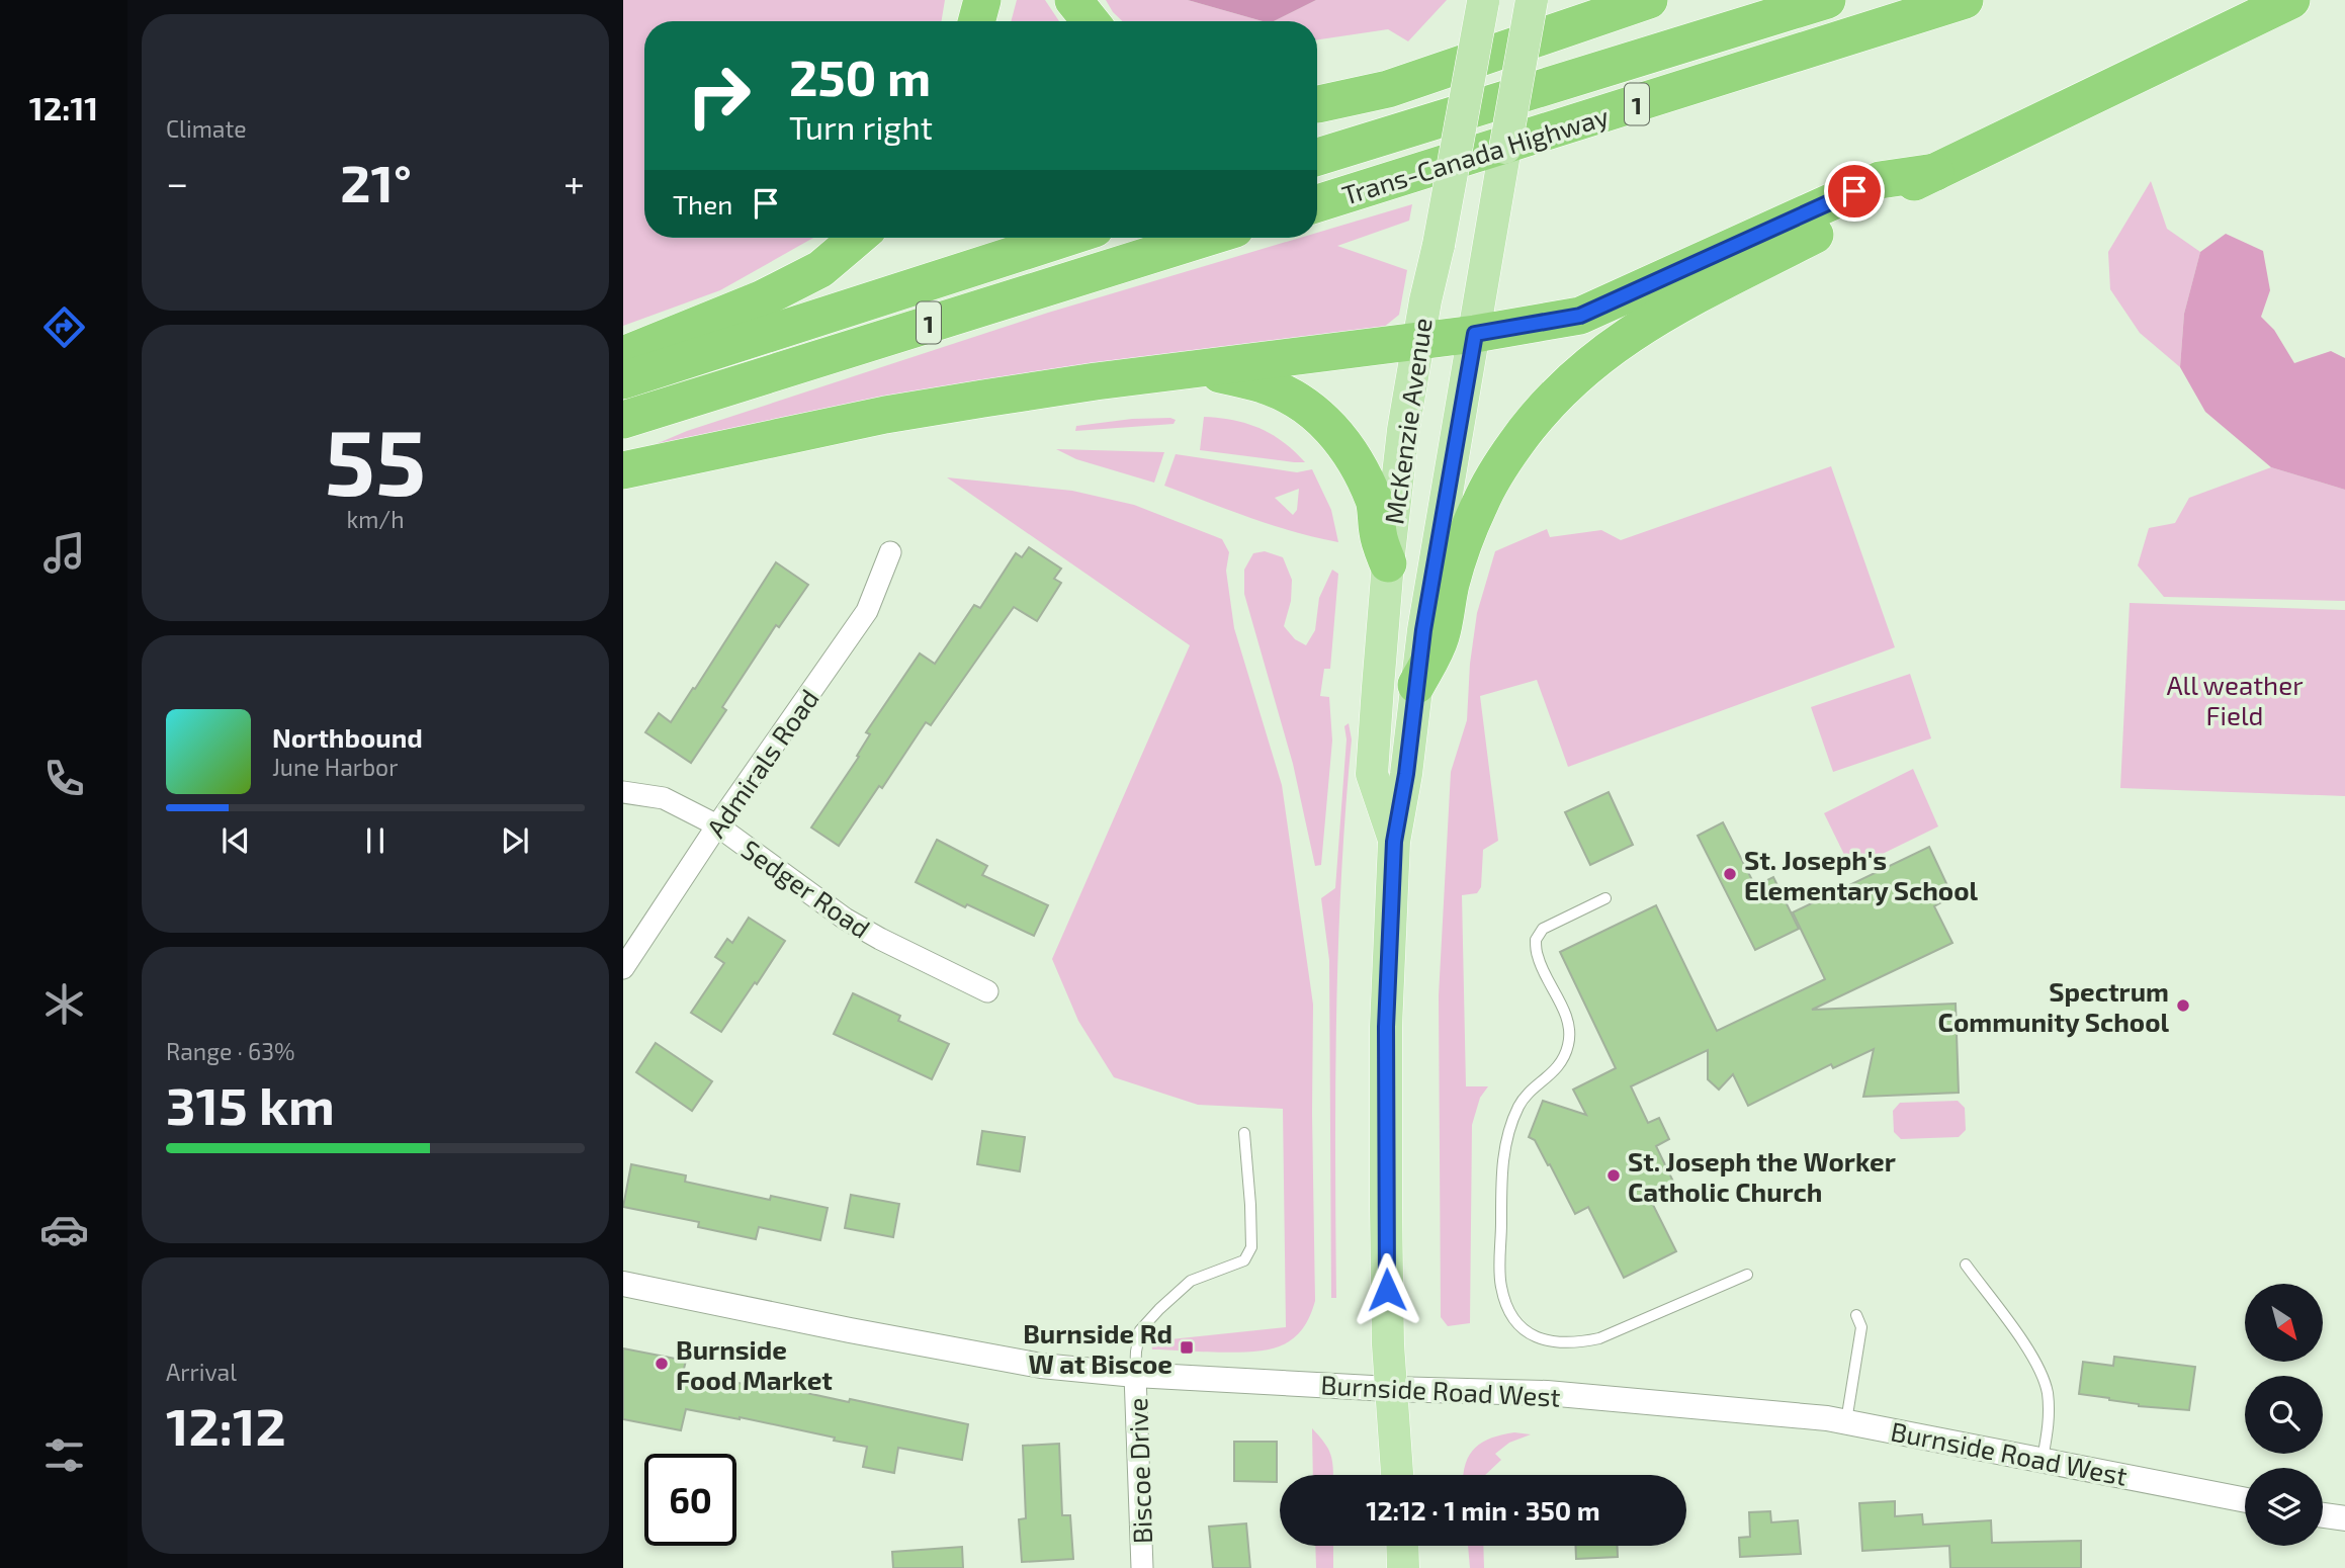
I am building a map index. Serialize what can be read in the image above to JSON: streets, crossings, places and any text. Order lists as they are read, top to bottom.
{
  "streets": {
    "highway": ["1", "Trans-Canada Highway"],
    "main road": ["McKenzie Avenue"],
    "street": [
      "Admirals Road",
      "Sedger Road",
      "Burnside Road West",
      "Biscoe Drive"
    ]
  },
  "crossings": [
    ["McKenzie Avenue", "Burnside Road West"],
    ["Admirals Road", "Sedger Road"],
    ["Burnside Road West", "Biscoe Drive"]
  ],
  "parks": ["All weather Field"],
  "places": {
    "other": [
      "St. Joseph's Elementary School",
      "Spectrum Community School",
      "St. Joseph the Worker Catholic Church",
      "Burnside Food Market"
    ],
    "transit": ["Burnside Rd W at Biscoe"]
  },
  "north": "bottom right",
  "page": {
    "tabs": "12:11",
    "tile": [
      "Climate",
      ["55", "km/h"],
      ["Range · 63%", "315 km"],
      ["Arrival", "12:12"]
    ],
    "turn": ["250 m", "Turn right"],
    "heat": ["−", "21°", "+"],
    "then": "Then",
    "song": ["Northbound", "June Harbor"],
    "limit": "60",
    "trip": "12:12 · 1 min · 350 m"
  }
}
